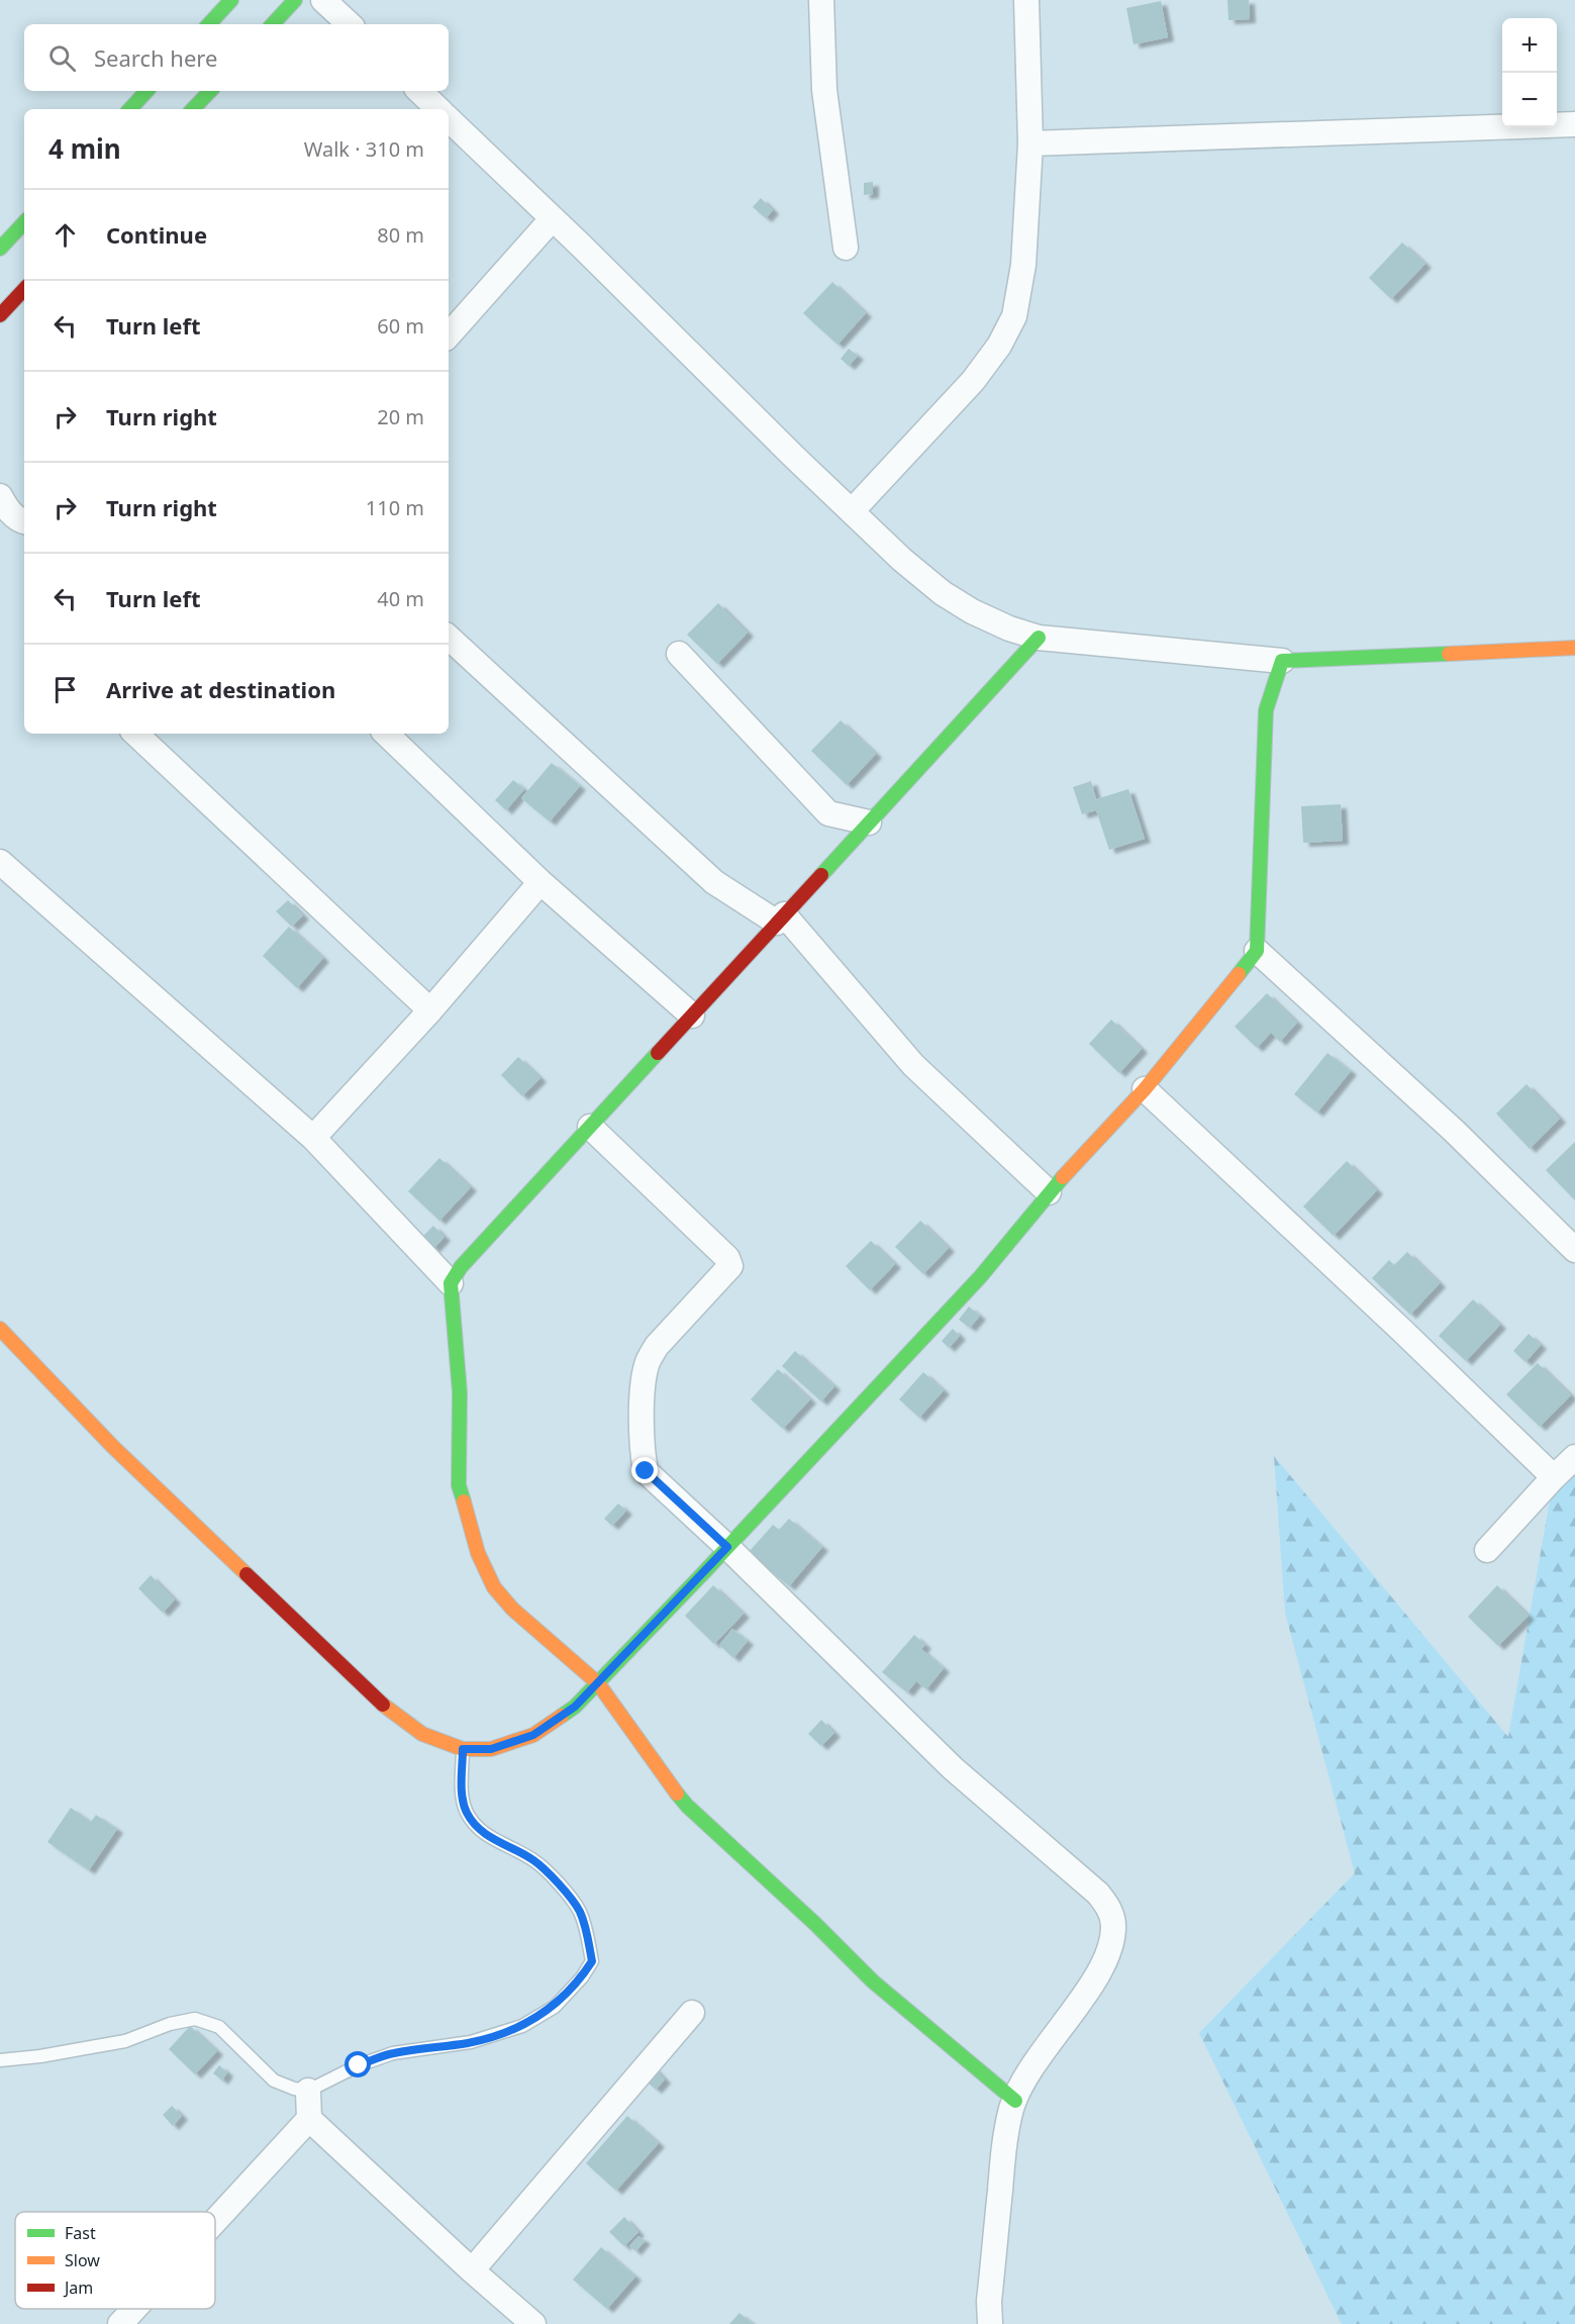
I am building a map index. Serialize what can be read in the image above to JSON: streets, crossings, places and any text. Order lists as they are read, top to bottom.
{
  "legend": ["Fast", "Slow", "Jam"],
  "page": {
    "map_buttons": ["+", "−"],
    "search": "Search here",
    "heading": ["4 min", "Walk · 310 m"],
    "list": [
      ["Continue", "80 m"],
      ["Turn left", "60 m"],
      ["Turn right", "20 m"],
      ["Turn right", "110 m"],
      ["Turn left", "40 m"],
      "Arrive at destination"
    ]
  }
}
